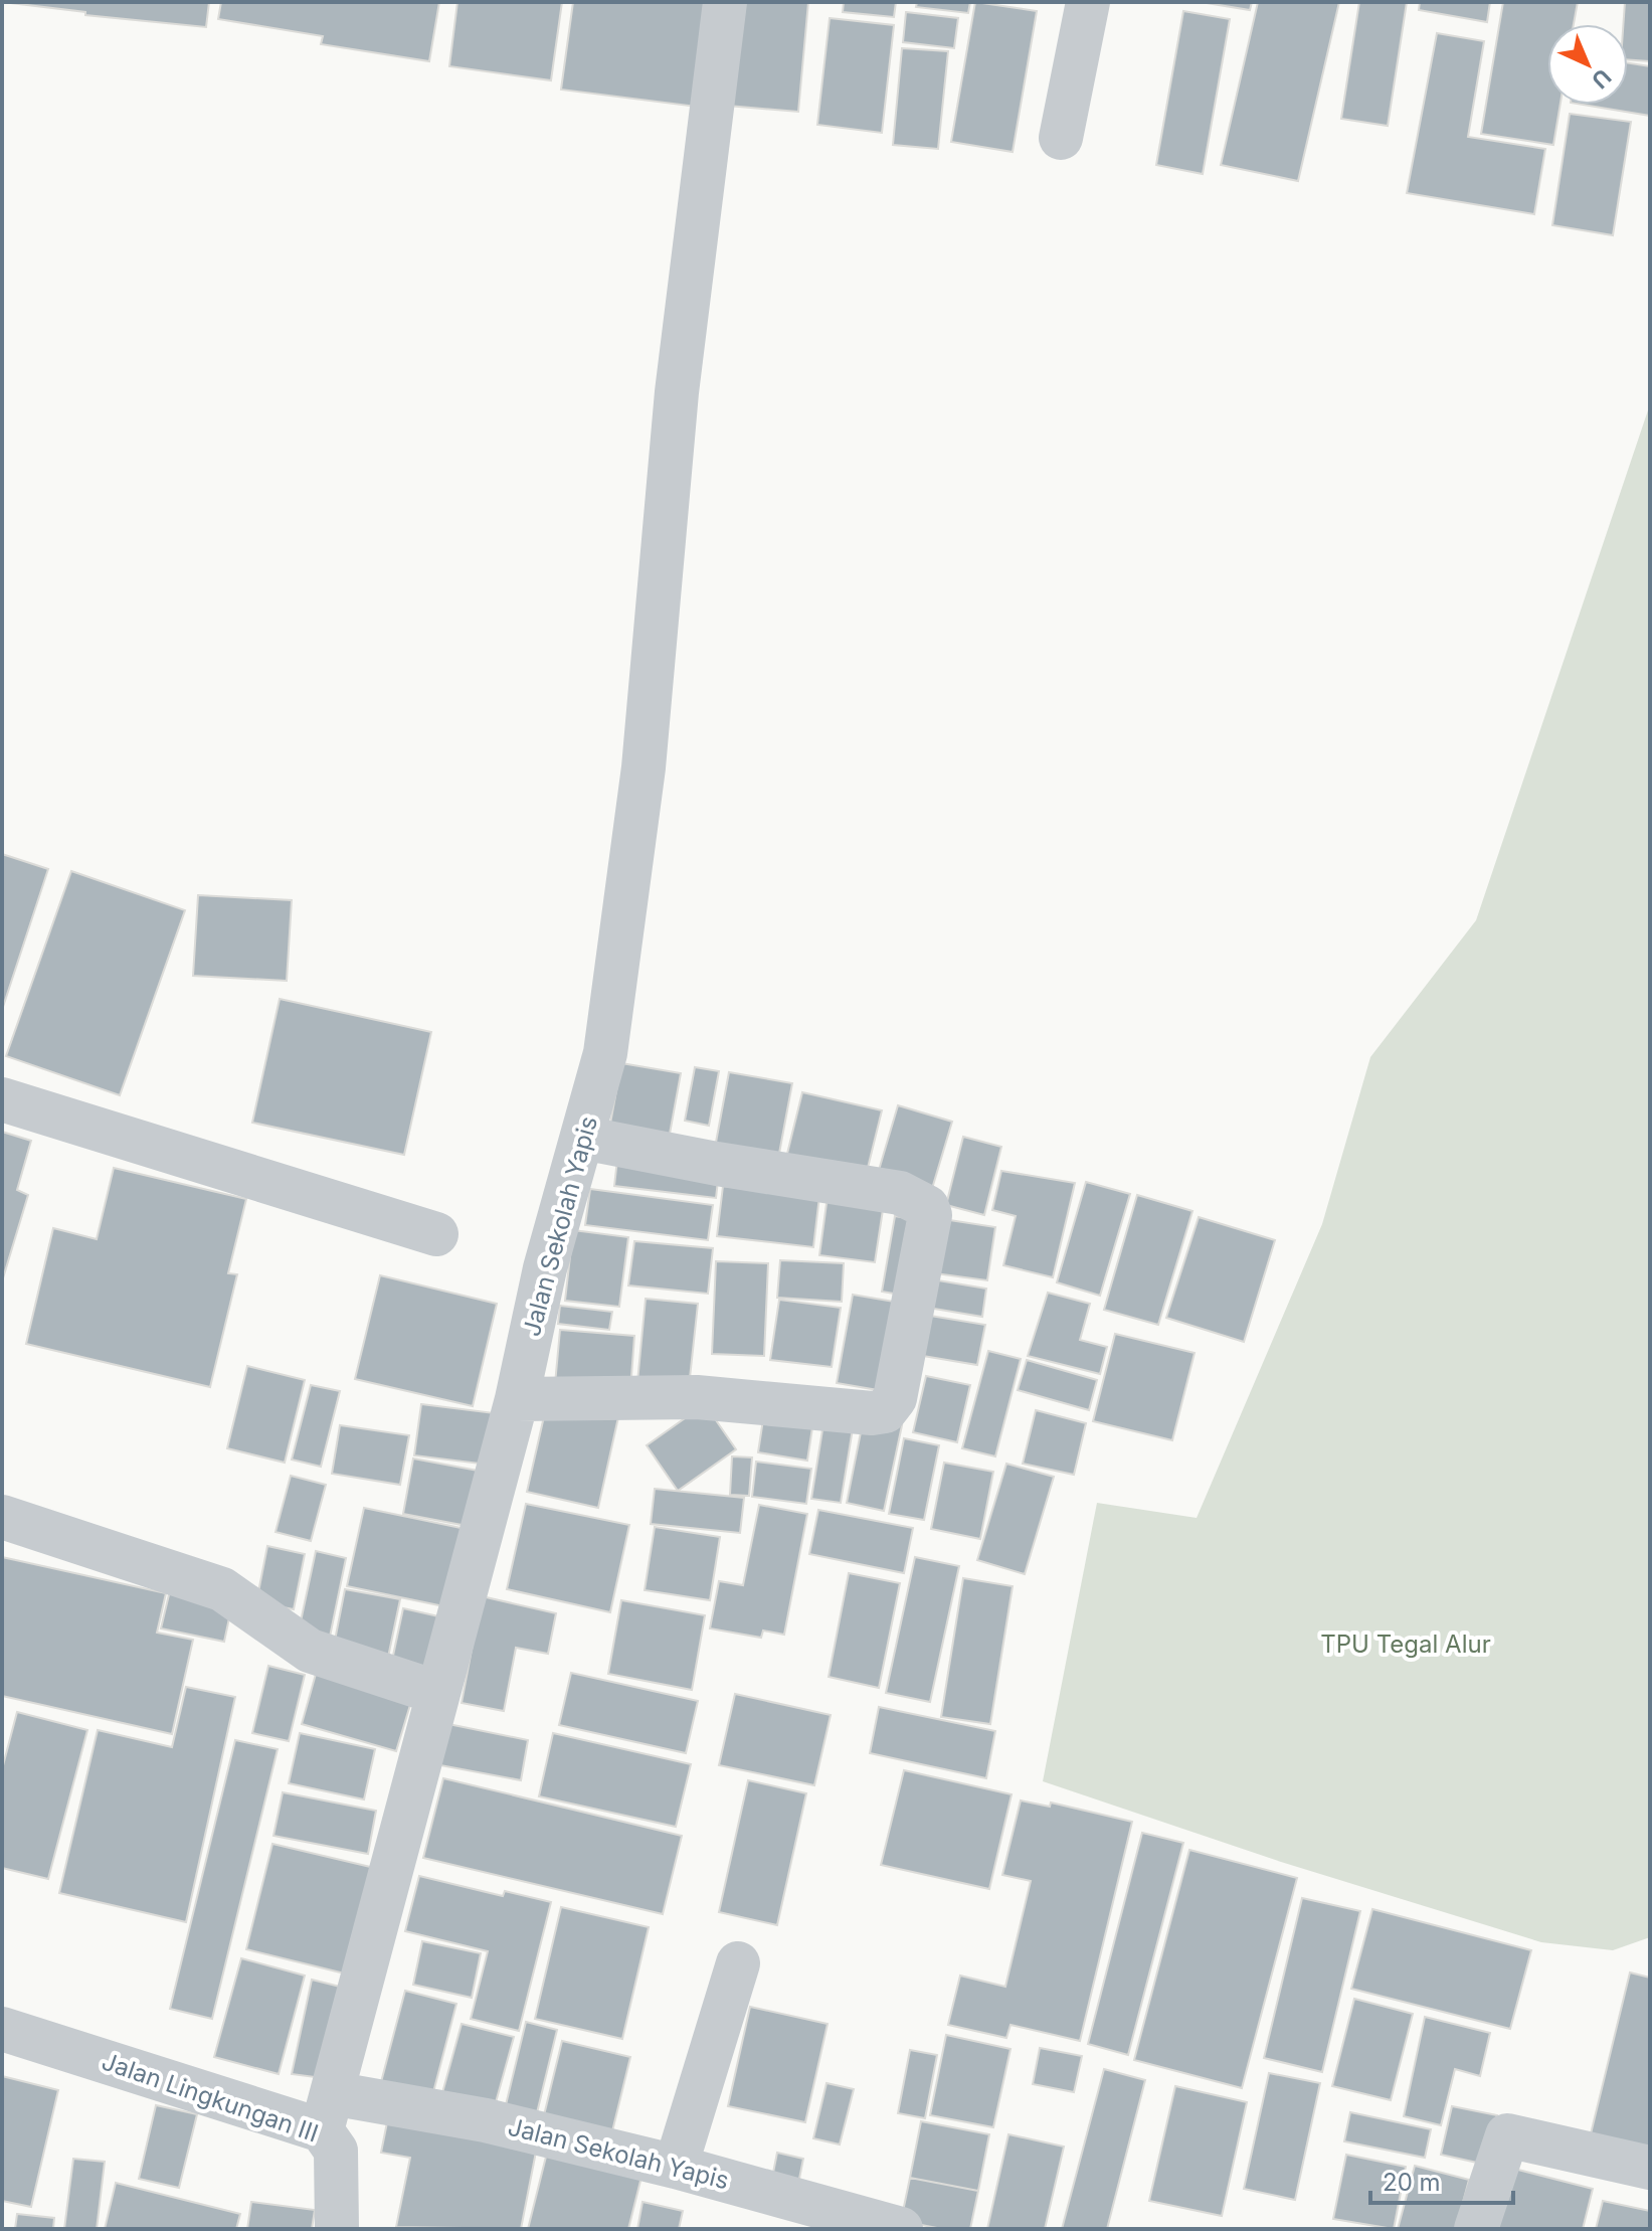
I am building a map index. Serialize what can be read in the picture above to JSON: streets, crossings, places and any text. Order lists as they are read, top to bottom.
{
  "streets": {
    "street": ["Jalan Sekolah Yapis", "Jalan Lingkungan III"]
  },
  "crossings": [
    ["Jalan Sekolah Yapis", "Jalan Lingkungan III"]
  ],
  "parks": ["TPU Tegal Alur"],
  "scale_bar": "20 m",
  "north": "bottom right"
}
